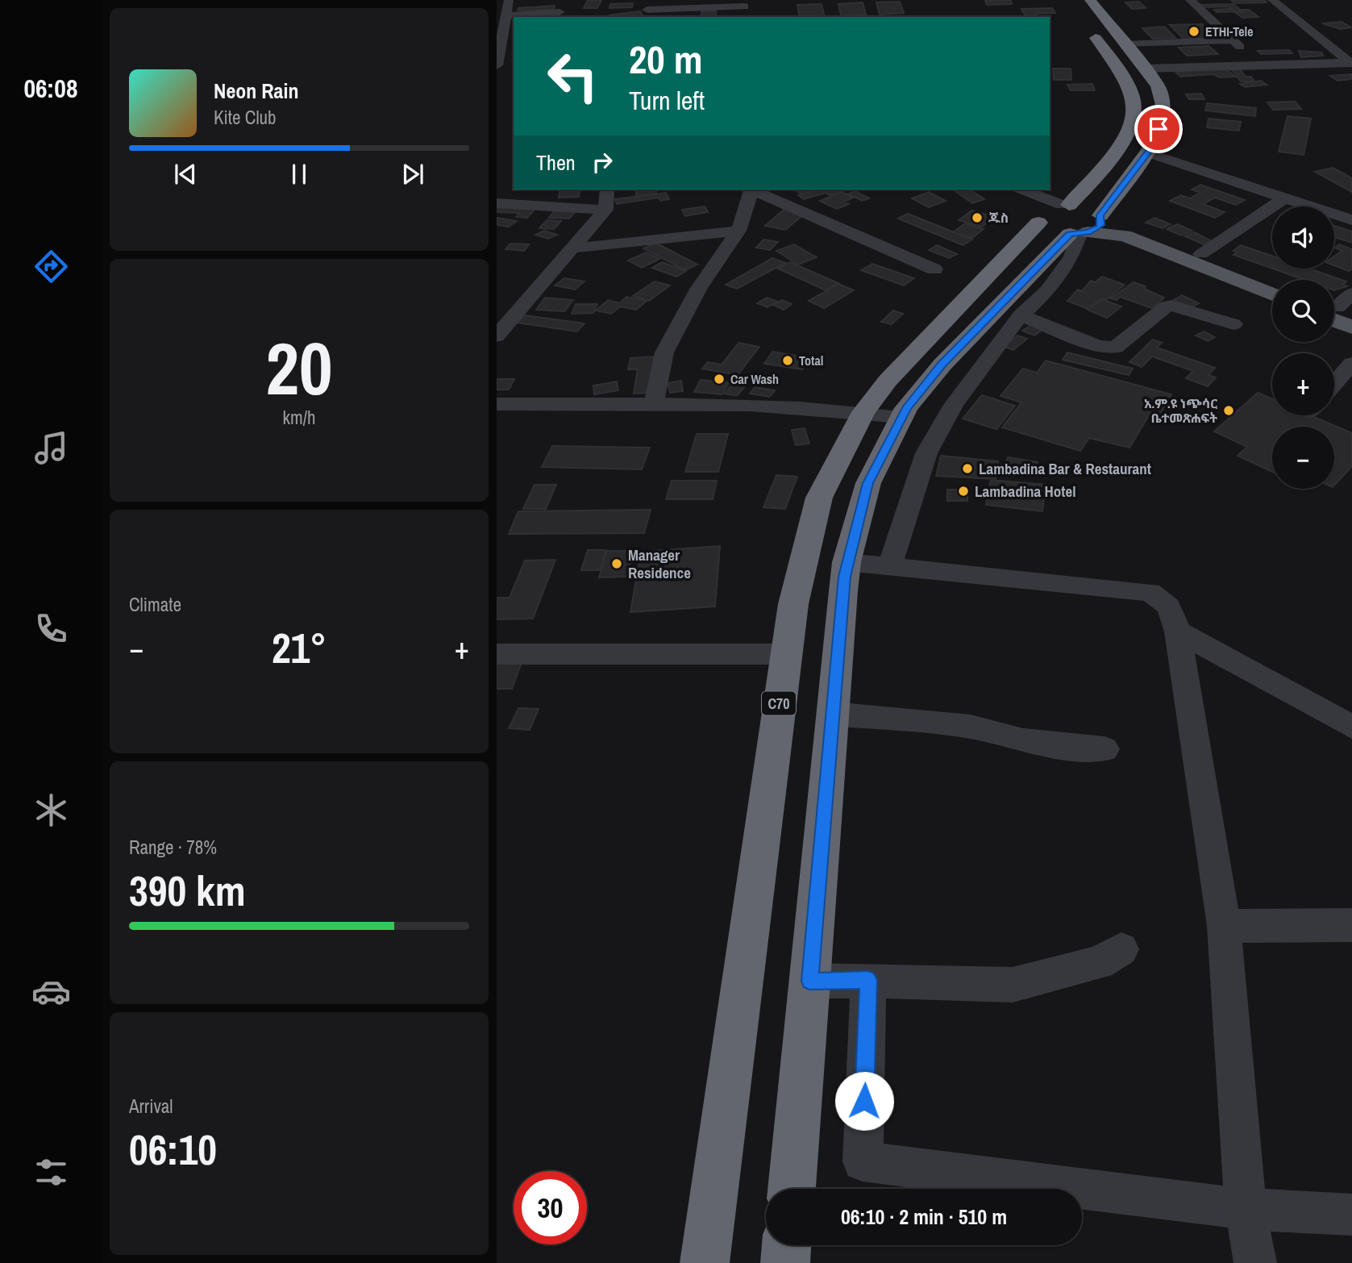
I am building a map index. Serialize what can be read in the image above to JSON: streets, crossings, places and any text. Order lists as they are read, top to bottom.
{
  "streets": {
    "highway": ["C70"]
  },
  "places": [
    "ETHI-Tele",
    "ጁስ",
    "Total",
    "Car Wash",
    "አ.ም.ዩ ነጭሳር ቤተመጽሐፍት",
    "Lambadina Bar & Restaurant",
    "Lambadina Hotel",
    "Manager Residence"
  ],
  "page": {
    "tabs": "06:08",
    "turn": ["20 m", "Turn left"],
    "song": ["Neon Rain", "Kite Club"],
    "then": "Then",
    "map_buttons": ["+", "−"],
    "tile": [
      ["20", "km/h"],
      "Climate",
      ["Range · 78%", "390 km"],
      ["Arrival", "06:10"]
    ],
    "heat": ["−", "21°", "+"],
    "limit": "30",
    "trip": "06:10 · 2 min · 510 m"
  }
}
